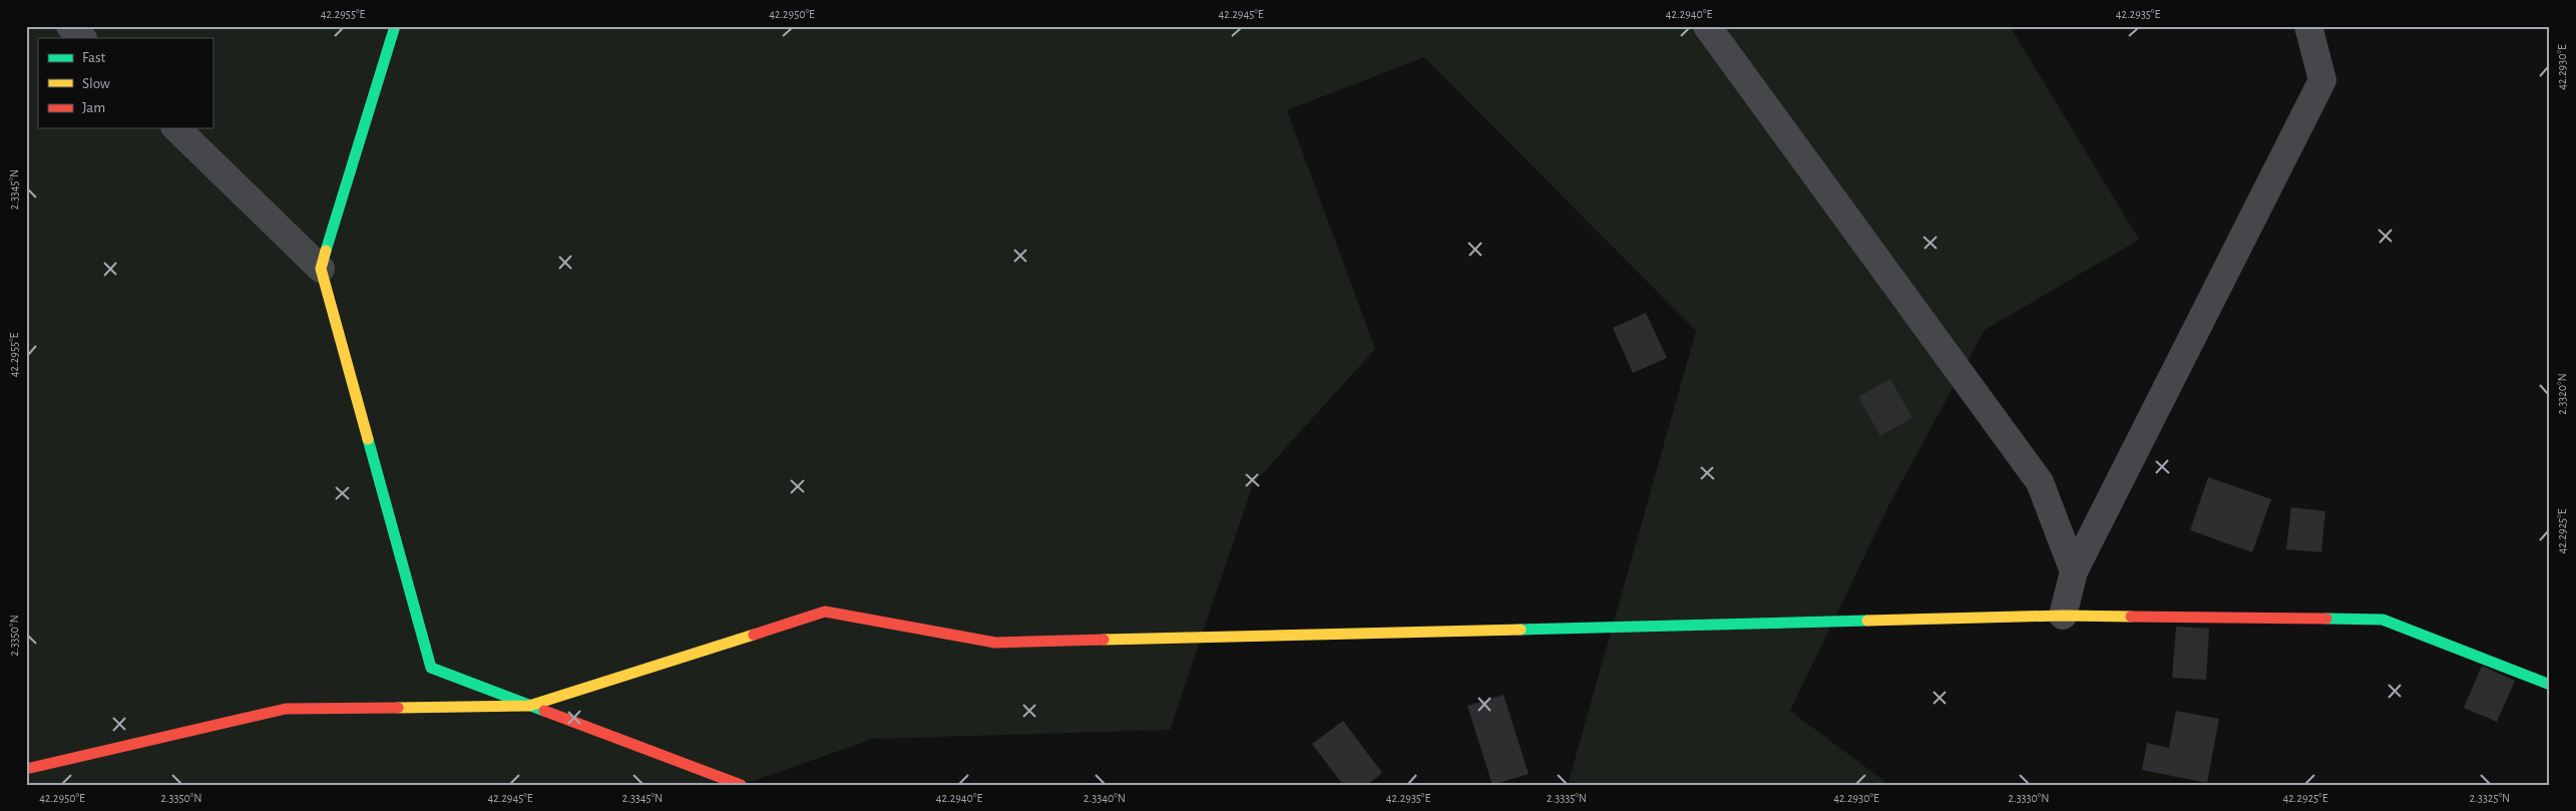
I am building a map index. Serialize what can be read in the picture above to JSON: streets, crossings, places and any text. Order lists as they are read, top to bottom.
{
  "legend": ["Fast", "Slow", "Jam"],
  "coordinates": [
    "42.2955°E",
    "42.2950°E",
    "42.2945°E",
    "42.2940°E",
    "42.2935°E",
    "42.2930°E",
    "2.3345°N",
    "2.3320°N",
    "42.2925°E",
    "2.3350°N",
    "2.3340°N",
    "2.3335°N",
    "2.3330°N",
    "2.3325°N"
  ]
}
